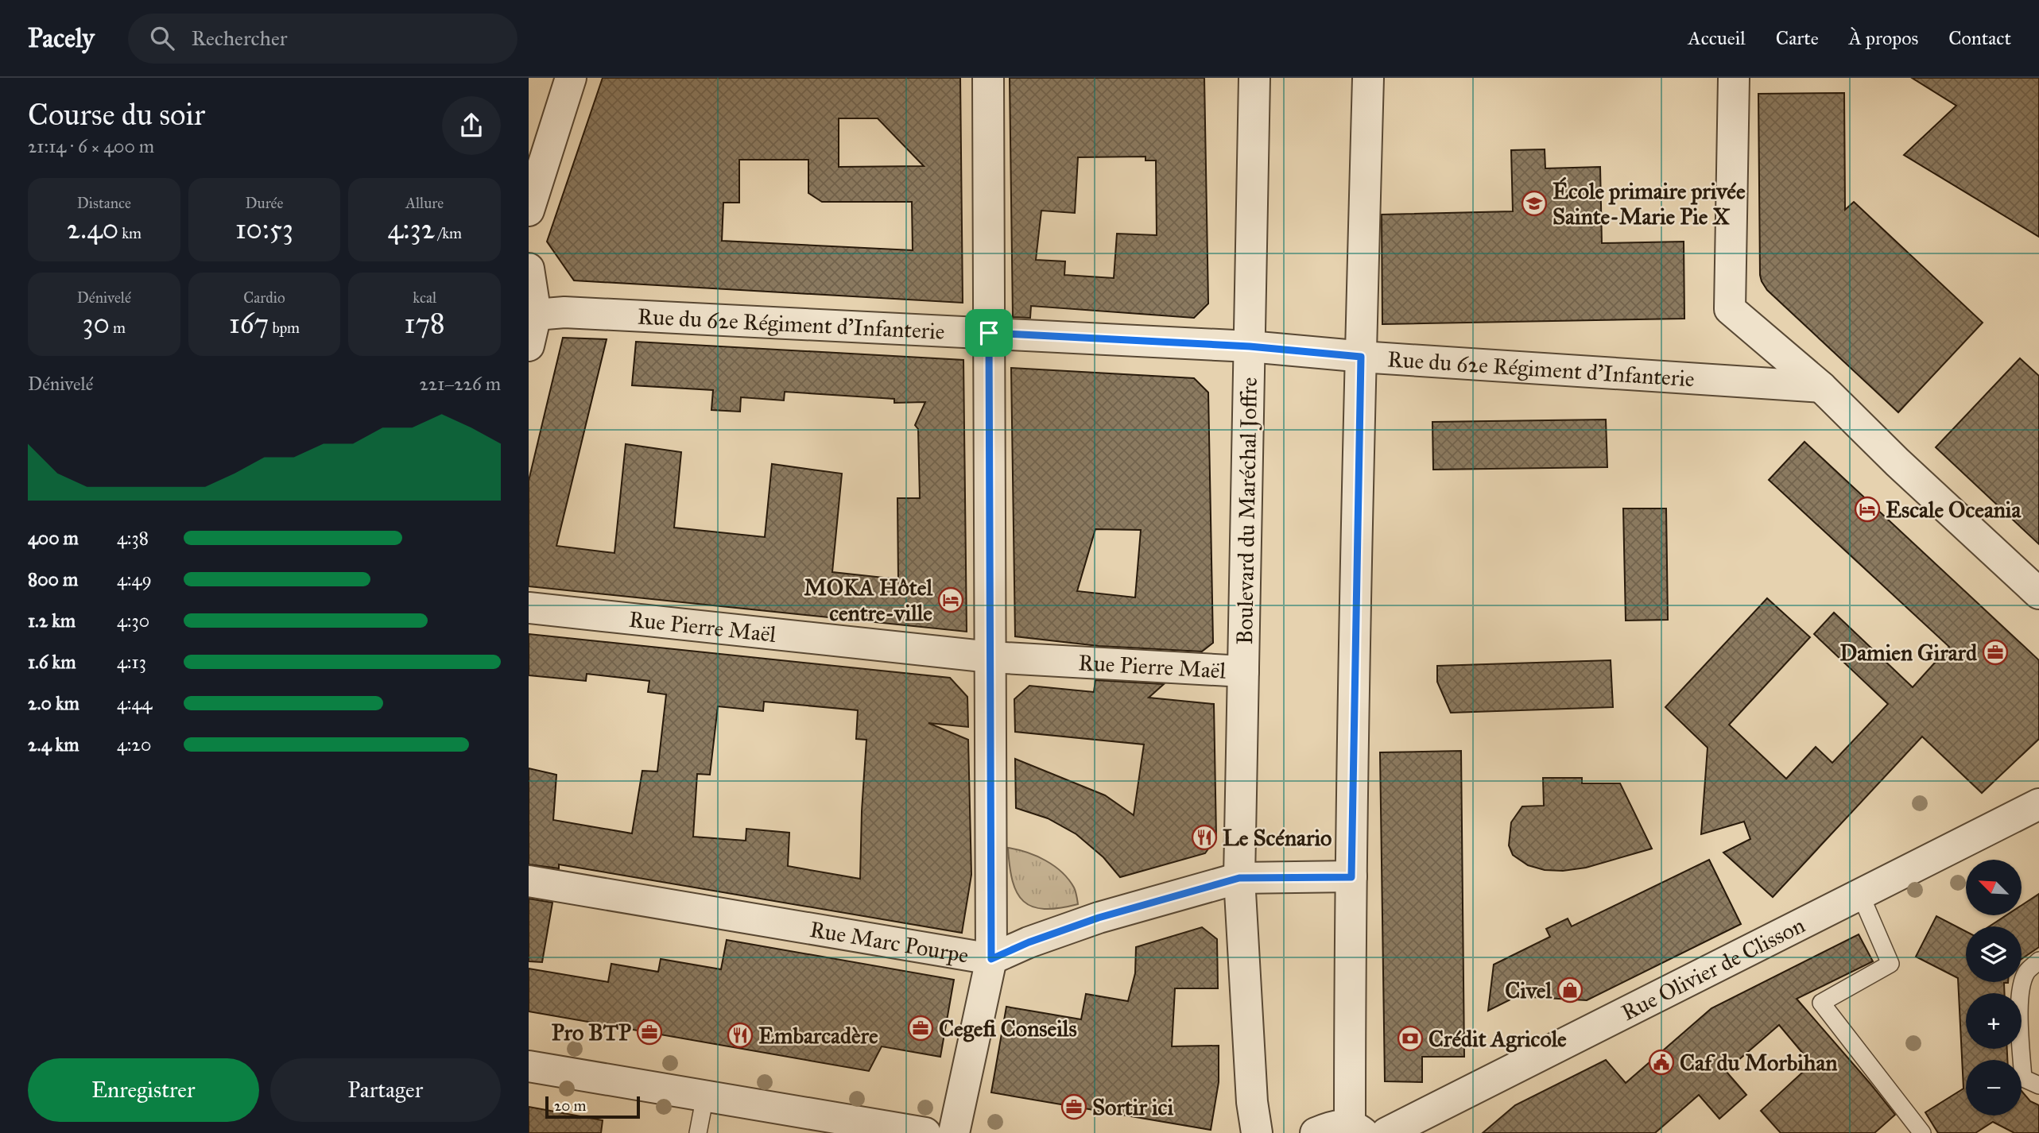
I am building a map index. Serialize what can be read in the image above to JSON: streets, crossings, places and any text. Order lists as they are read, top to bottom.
{
  "streets": {
    "street": [
      "Rue du 62e Régiment d'Infanterie",
      "Boulevard du Maréchal Joffre",
      "Rue Pierre Maël",
      "Rue Marc Pourpe",
      "Rue Olivier de Clisson"
    ]
  },
  "crossings": [
    ["Rue du 62e Régiment d'Infanterie", "Boulevard du Maréchal Joffre"],
    ["Boulevard du Maréchal Joffre", "Rue Pierre Maël"],
    ["Boulevard du Maréchal Joffre", "Rue Marc Pourpe"]
  ],
  "places": {
    "school or university": ["École primaire privée Sainte-Marie Pie X"],
    "hotel": ["Escale Oceania", "MOKA Hôtel centre-ville"],
    "office": [
      "Damien Girard",
      "Cegefi Conseils",
      "Pro BTP",
      "Sortir ici"
    ],
    "restaurant": ["Le Scénario", "Embarcadère"],
    "shop": ["Civel"],
    "bank": ["Crédit Agricole"],
    "public building": ["Caf du Morbihan"]
  },
  "scale_bar": "20 m",
  "north": "top left",
  "page": {
    "header": "Pacely",
    "search": "Rechercher",
    "nav": [
      "Accueil",
      "Carte",
      "À propos",
      "Contact"
    ],
    "heading": ["Course du soir", "21:14 · 6 × 400 m"],
    "stats": [
      ["Distance", "2.40 km"],
      ["Durée", "10:53"],
      ["Allure", "4:32 /km"],
      ["Dénivelé", "30 m"],
      ["Cardio", "167 bpm"],
      ["kcal", "178"]
    ],
    "chart": ["Dénivelé", "221–226 m"],
    "list": [
      {
        "name": "400 m",
        "note": "4:38"
      },
      {
        "name": "800 m",
        "note": "4:49"
      },
      {
        "name": "1.2 km",
        "note": "4:30"
      },
      {
        "name": "1.6 km",
        "note": "4:13"
      },
      {
        "name": "2.0 km",
        "note": "4:44"
      },
      {
        "name": "2.4 km",
        "note": "4:20"
      }
    ],
    "map_buttons": ["+", "−"],
    "buttons": ["Enregistrer", "Partager"],
    "scale": "20 m"
  }
}
